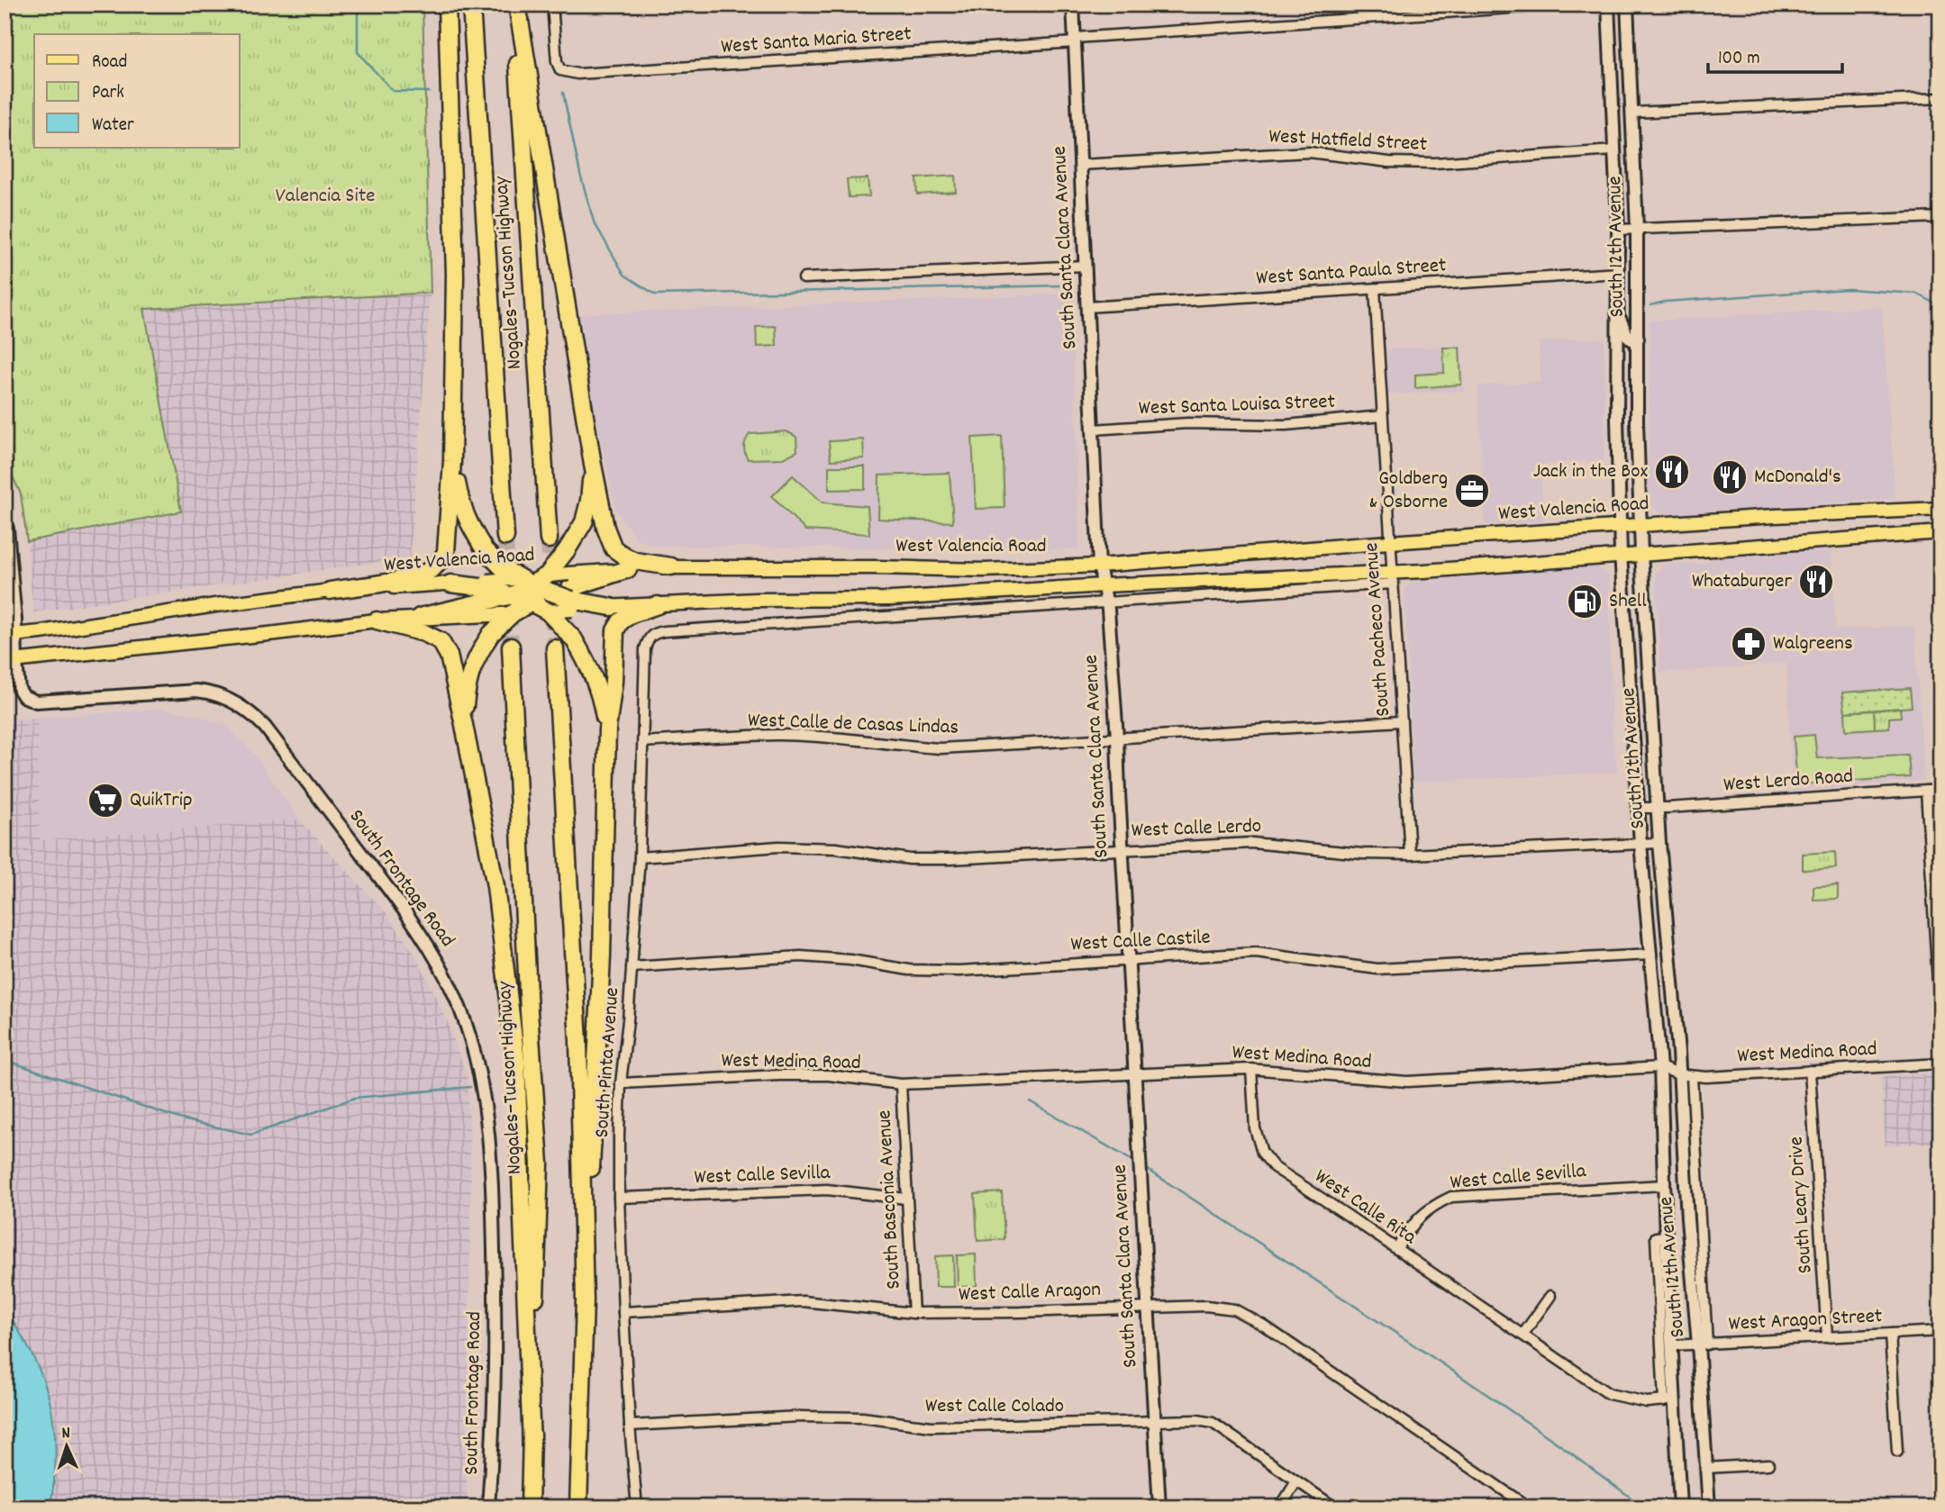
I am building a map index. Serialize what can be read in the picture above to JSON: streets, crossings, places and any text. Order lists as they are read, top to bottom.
{
  "streets": {
    "highway": ["Nogales–Tucson Highway"],
    "main road": ["West Valencia Road"],
    "street": [
      "West Santa Maria Street",
      "West Hatfield Street",
      "South 12th Avenue",
      "South Santa Clara Avenue",
      "West Santa Paula Street",
      "West Santa Louisa Street",
      "South Pacheco Avenue",
      "West Calle de Casas Lindas",
      "West Lerdo Road",
      "West Calle Lerdo",
      "South Frontage Road",
      "West Calle Castile",
      "West Medina Road",
      "South Pinta Avenue",
      "West Calle Sevilla",
      "South Basconia Avenue",
      "South Leary Drive",
      "West Calle Rita",
      "West Calle Aragon",
      "West Aragon Street",
      "West Calle Colado"
    ]
  },
  "crossings": [
    ["West Santa Maria Street", "South Santa Clara Avenue"],
    ["West Hatfield Street", "South 12th Avenue"],
    ["West Hatfield Street", "South Santa Clara Avenue"],
    ["South 12th Avenue", "West Santa Paula Street"],
    ["South 12th Avenue", "West Valencia Road"],
    ["South 12th Avenue", "West Lerdo Road"],
    ["South 12th Avenue", "West Calle Lerdo"],
    ["South 12th Avenue", "West Calle Castile"],
    ["South 12th Avenue", "West Medina Road"],
    ["South 12th Avenue", "West Calle Sevilla"],
    ["South 12th Avenue", "West Calle Rita"],
    ["South 12th Avenue", "West Aragon Street"],
    ["South Santa Clara Avenue", "West Santa Paula Street"],
    ["South Santa Clara Avenue", "West Santa Louisa Street"],
    ["South Santa Clara Avenue", "West Valencia Road"],
    ["South Santa Clara Avenue", "West Calle de Casas Lindas"],
    ["South Santa Clara Avenue", "West Calle Lerdo"],
    ["South Santa Clara Avenue", "West Calle Castile"],
    ["South Santa Clara Avenue", "West Medina Road"],
    ["South Santa Clara Avenue", "West Calle Aragon"],
    ["South Santa Clara Avenue", "West Calle Colado"],
    ["West Santa Paula Street", "South Pacheco Avenue"],
    ["West Santa Louisa Street", "South Pacheco Avenue"],
    ["West Valencia Road", "South Pacheco Avenue"],
    ["West Valencia Road", "South Frontage Road"],
    ["West Valencia Road", "South Pinta Avenue"],
    ["South Pacheco Avenue", "West Calle de Casas Lindas"],
    ["South Pacheco Avenue", "West Calle Lerdo"],
    ["West Calle de Casas Lindas", "South Pinta Avenue"],
    ["West Calle Lerdo", "South Pinta Avenue"],
    ["West Calle Castile", "South Pinta Avenue"],
    ["West Medina Road", "South Pinta Avenue"],
    ["West Medina Road", "South Basconia Avenue"],
    ["West Medina Road", "South Leary Drive"],
    ["West Medina Road", "West Calle Rita"],
    ["South Pinta Avenue", "West Calle Sevilla"],
    ["South Pinta Avenue", "West Calle Aragon"],
    ["South Pinta Avenue", "West Calle Colado"],
    ["West Calle Sevilla", "South Basconia Avenue"],
    ["West Calle Sevilla", "West Calle Rita"],
    ["South Basconia Avenue", "West Calle Aragon"],
    ["South Leary Drive", "West Aragon Street"]
  ],
  "parks": ["Valencia Site"],
  "places": {
    "restaurant": ["Jack in the Box", "McDonald's", "Whataburger"],
    "office": ["Goldberg & Osborne"],
    "fuel station": ["Shell"],
    "pharmacy": ["Walgreens"],
    "supermarket": ["QuikTrip"]
  },
  "legend": ["Road", "Park", "Water"],
  "scale_bar": "100 m",
  "north": "top"
}
